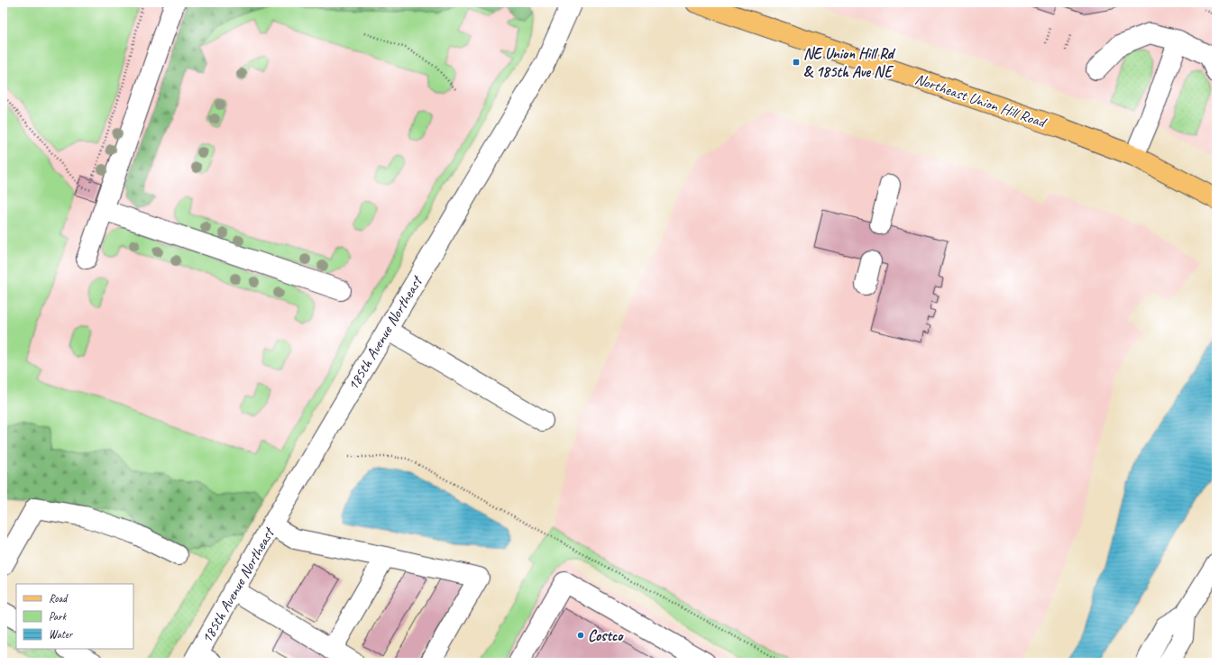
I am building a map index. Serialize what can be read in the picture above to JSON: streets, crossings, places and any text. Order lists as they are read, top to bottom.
{
  "streets": {
    "main road": ["Northeast Union Hill Road"],
    "street": ["185th Avenue Northeast"]
  },
  "places": {
    "transit": ["NE Union Hill Rd & 185th Ave NE"],
    "other": ["Costco"]
  },
  "legend": ["Road", "Park", "Water"]
}
